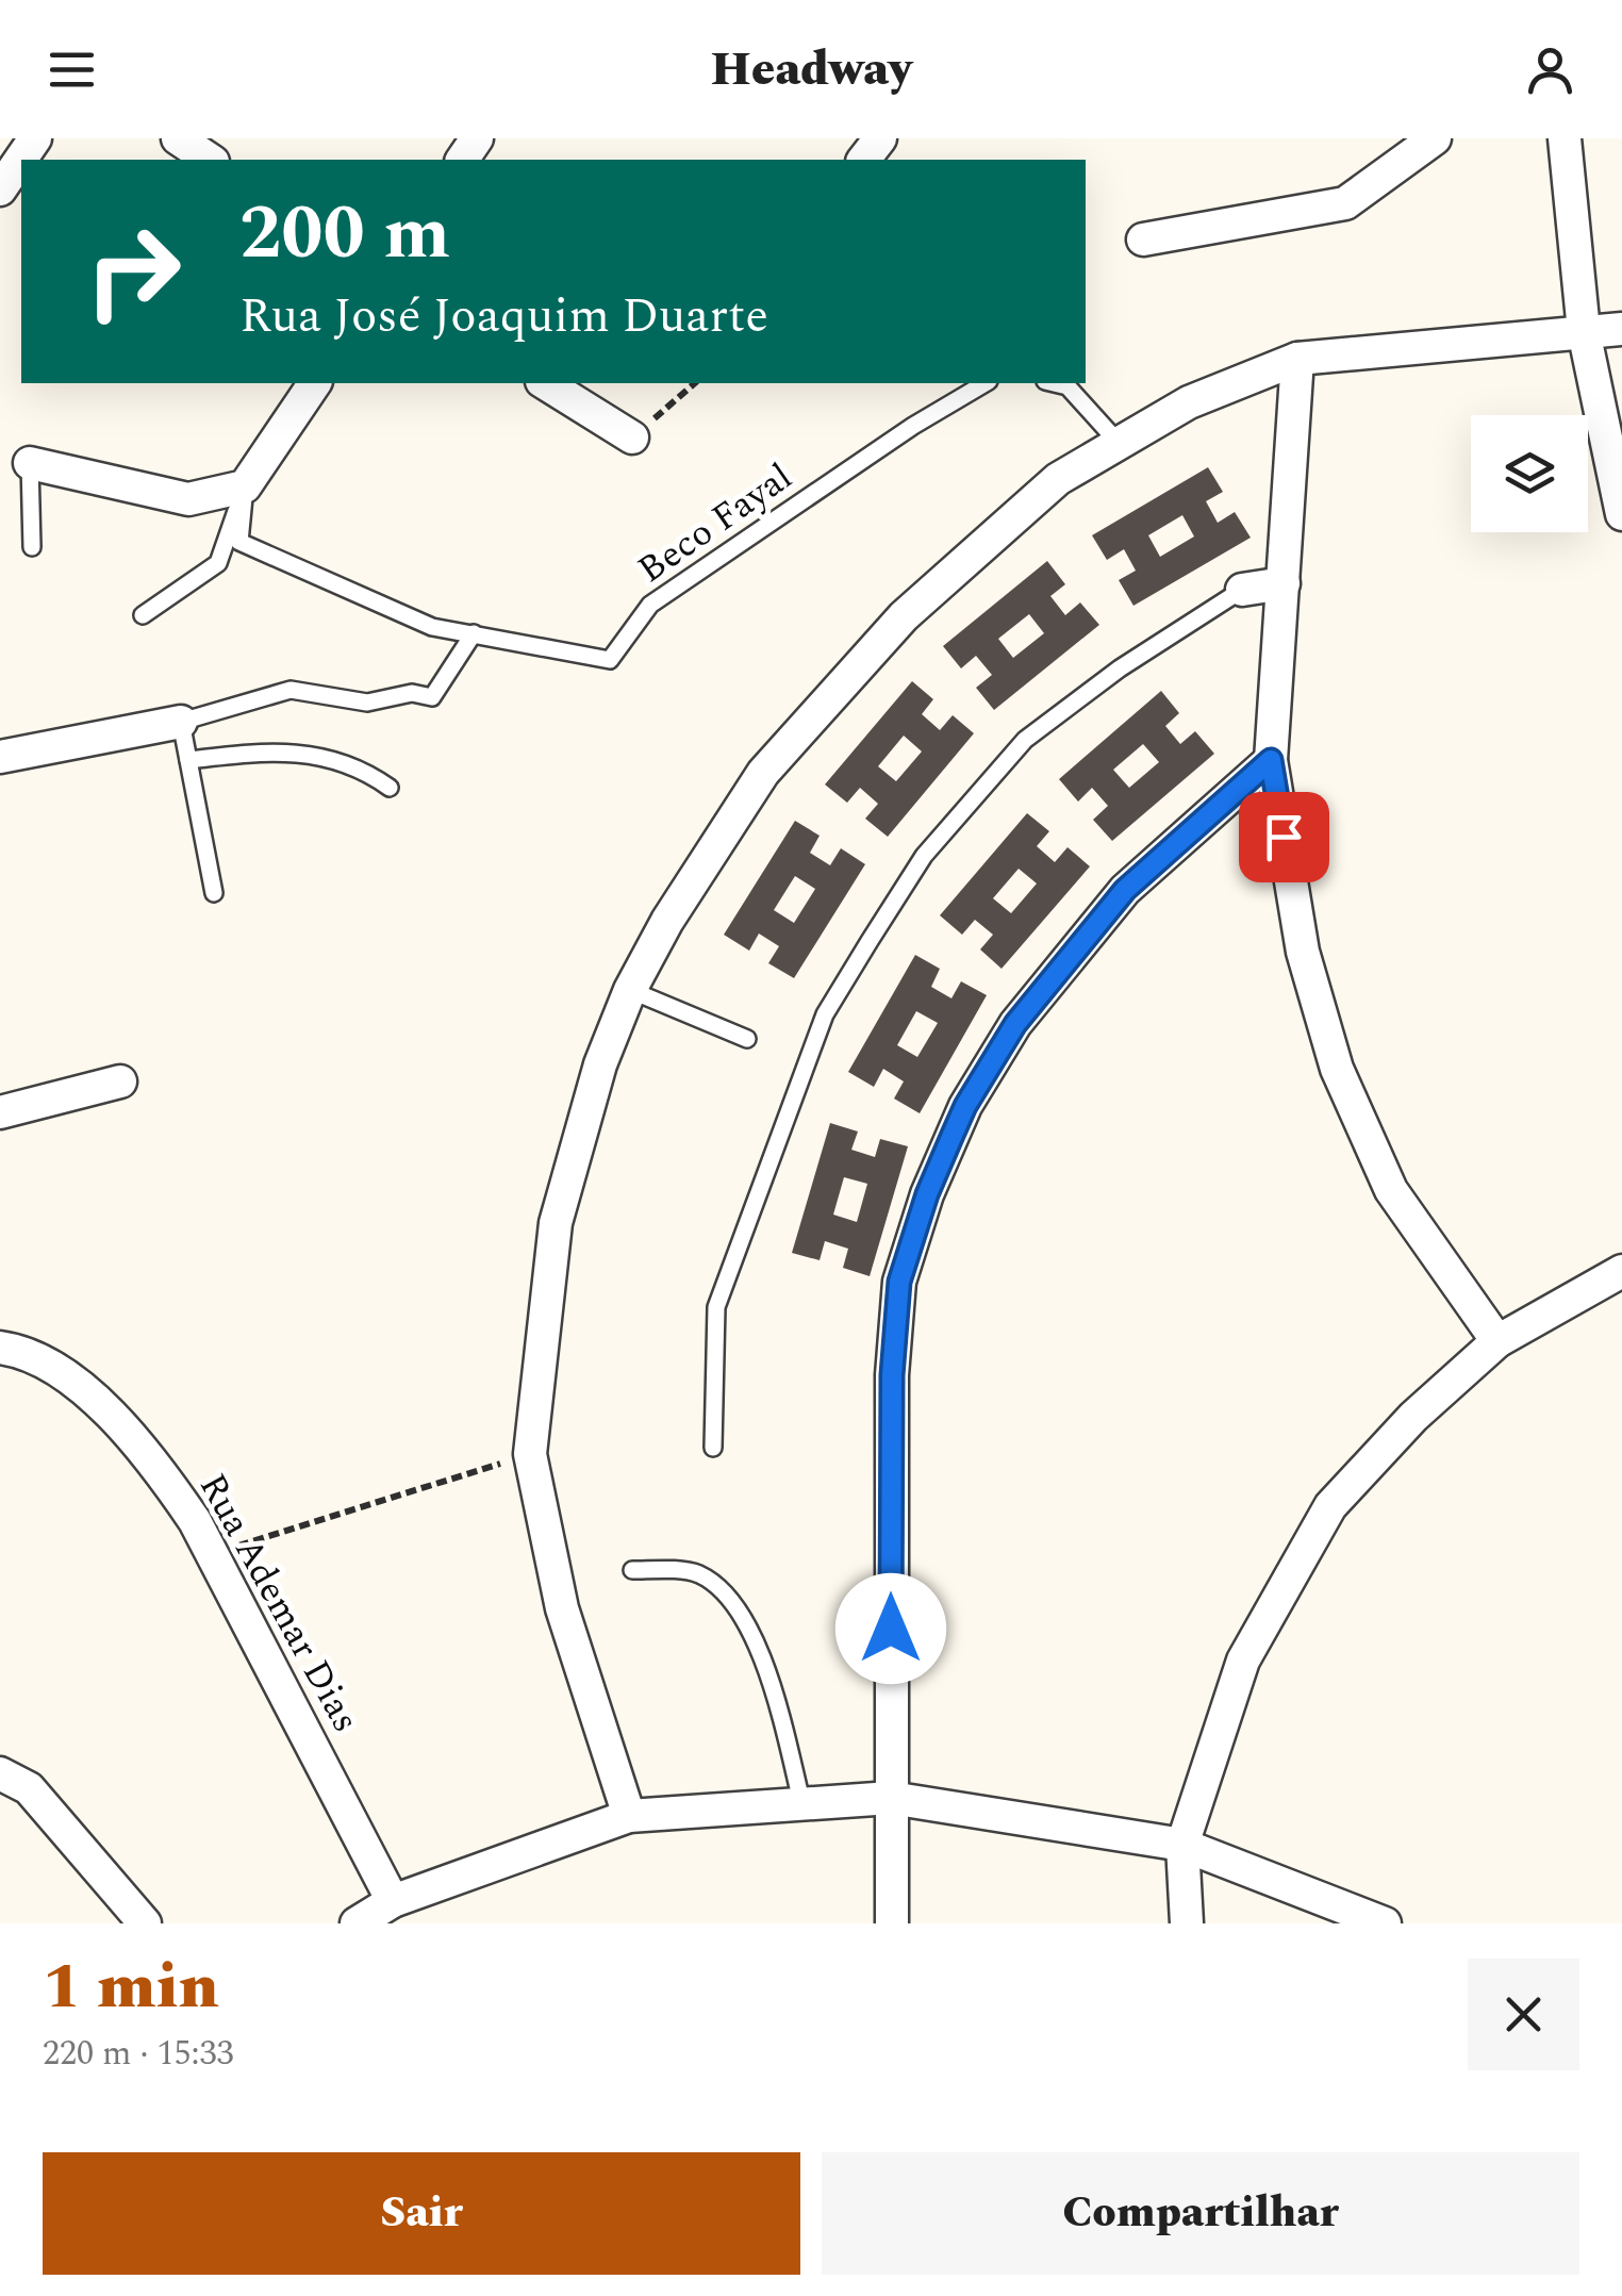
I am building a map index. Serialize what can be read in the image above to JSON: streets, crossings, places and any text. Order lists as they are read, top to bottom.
{
  "streets": {
    "street": ["Rua Ademar Dias"],
    "lane": ["Beco Fayal"]
  },
  "page": {
    "header": "Headway",
    "turn": ["200 m", "Rua José Joaquim Duarte"],
    "heading": ["1 min", "220 m · 15:33"],
    "buttons": ["Sair", "Compartilhar"]
  }
}
